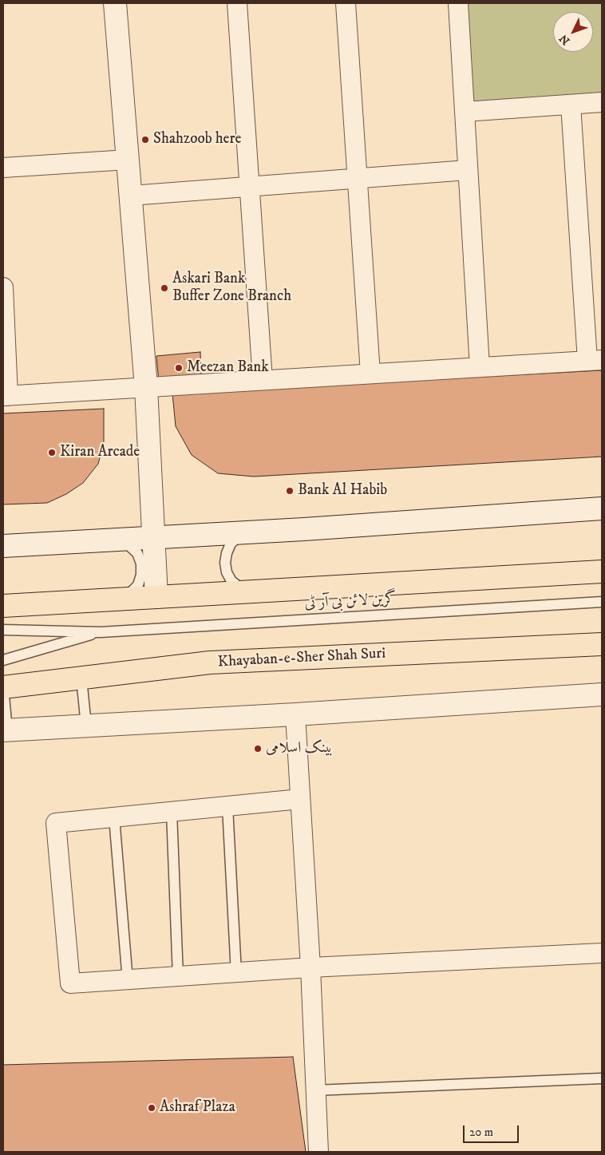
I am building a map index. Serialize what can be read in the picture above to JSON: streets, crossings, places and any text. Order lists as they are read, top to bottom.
{
  "streets": {
    "main road": ["Khayaban-e-Sher Shah Suri"],
    "lane": ["گرین لائن بی آر ٹی"]
  },
  "places": [
    "Shahzoob here",
    "Askari Bank Buffer Zone Branch",
    "Meezan Bank",
    "Kiran Arcade",
    "Bank Al Habib",
    "بینک اسلامی",
    "Ashraf Plaza"
  ],
  "scale_bar": "20 m",
  "north": "bottom left"
}
